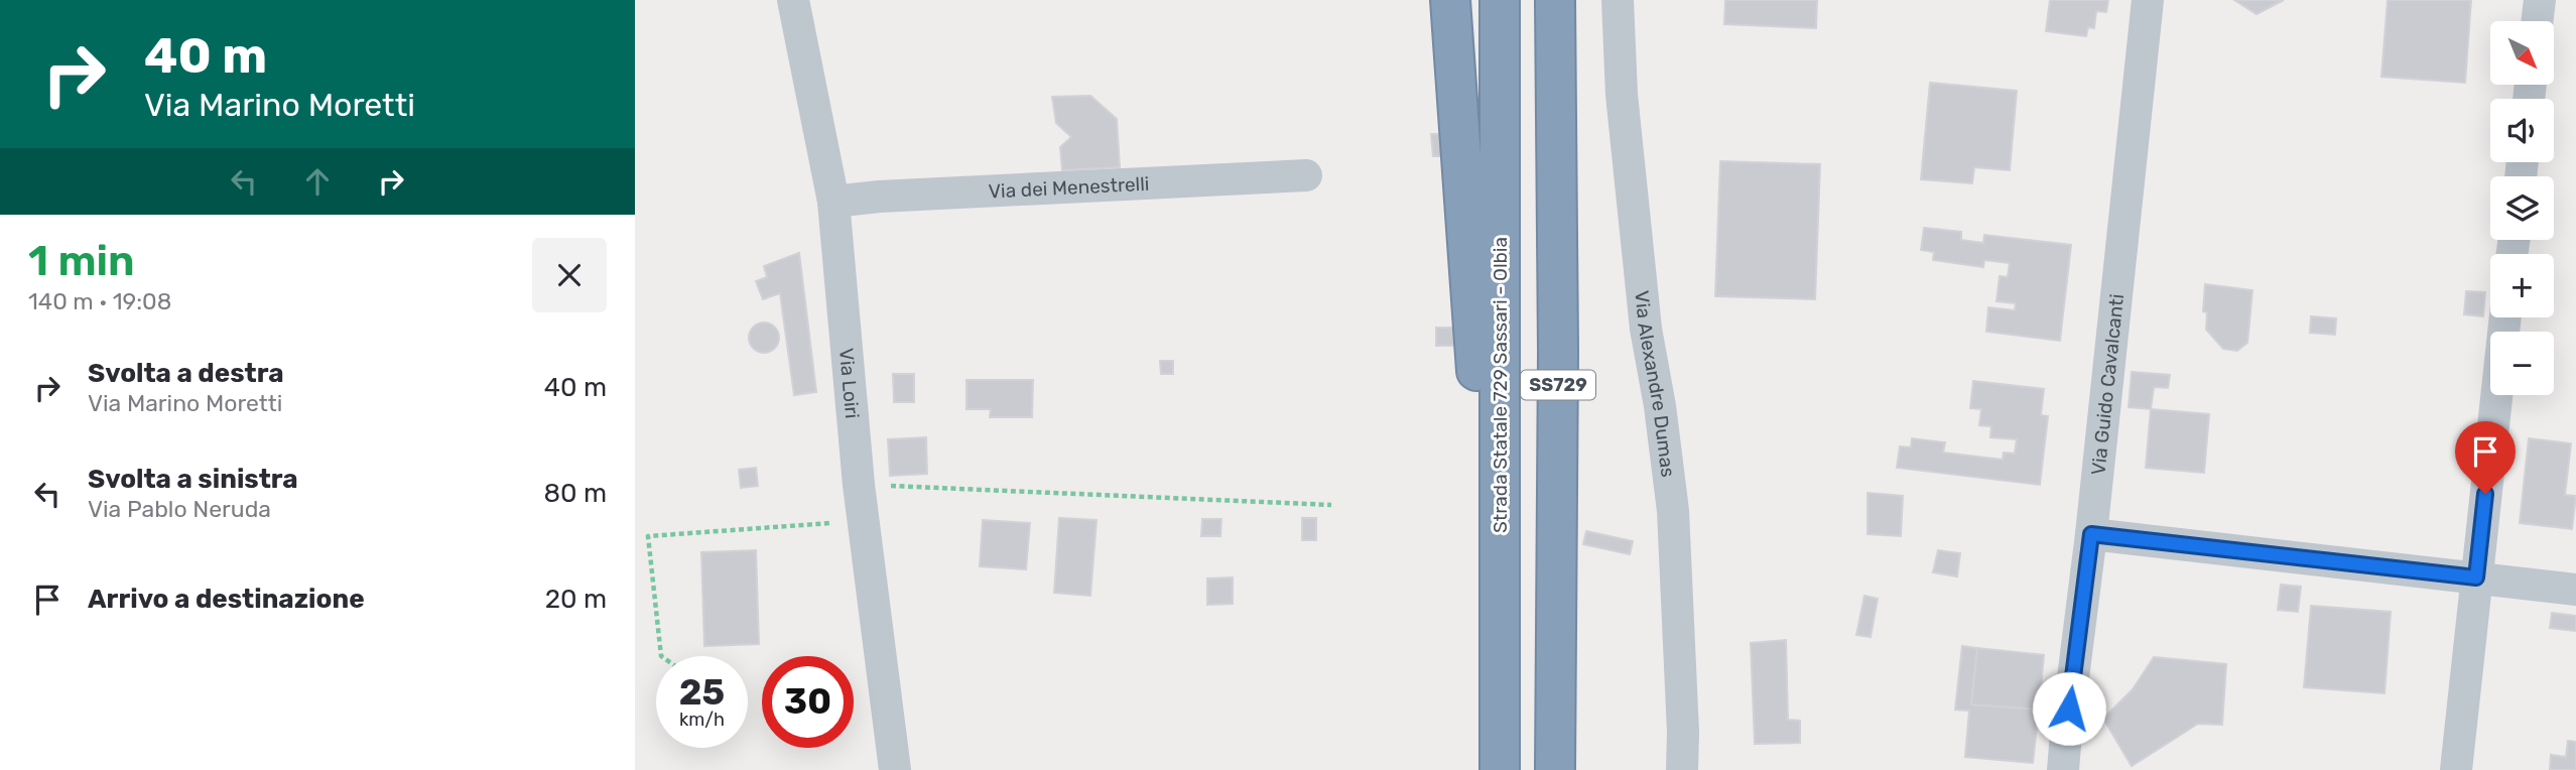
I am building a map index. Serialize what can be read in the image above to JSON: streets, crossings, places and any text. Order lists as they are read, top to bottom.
{
  "streets": {
    "highway": ["Strada Statale 729 Sassari - Olbia", "SS729"],
    "street": [
      "Via dei Menestrelli",
      "Via Loiri",
      "Via Alexandre Dumas",
      "Via Guido Cavalcanti"
    ]
  },
  "crossings": [
    ["Via dei Menestrelli", "Via Loiri"]
  ],
  "north": "bottom right",
  "page": {
    "turn": ["40 m", "Via Marino Moretti"],
    "map_buttons": ["+", "−"],
    "heading": ["1 min", "140 m · 19:08"],
    "list": [
      {
        "name": "Svolta a destra",
        "note": "Via Marino Moretti",
        "value": "40 m"
      },
      {
        "name": "Svolta a sinistra",
        "note": "Via Pablo Neruda",
        "value": "80 m"
      },
      {
        "name": "Arrivo a destinazione",
        "value": "20 m"
      }
    ],
    "speed": "25 km/h",
    "limit": "30"
  }
}
